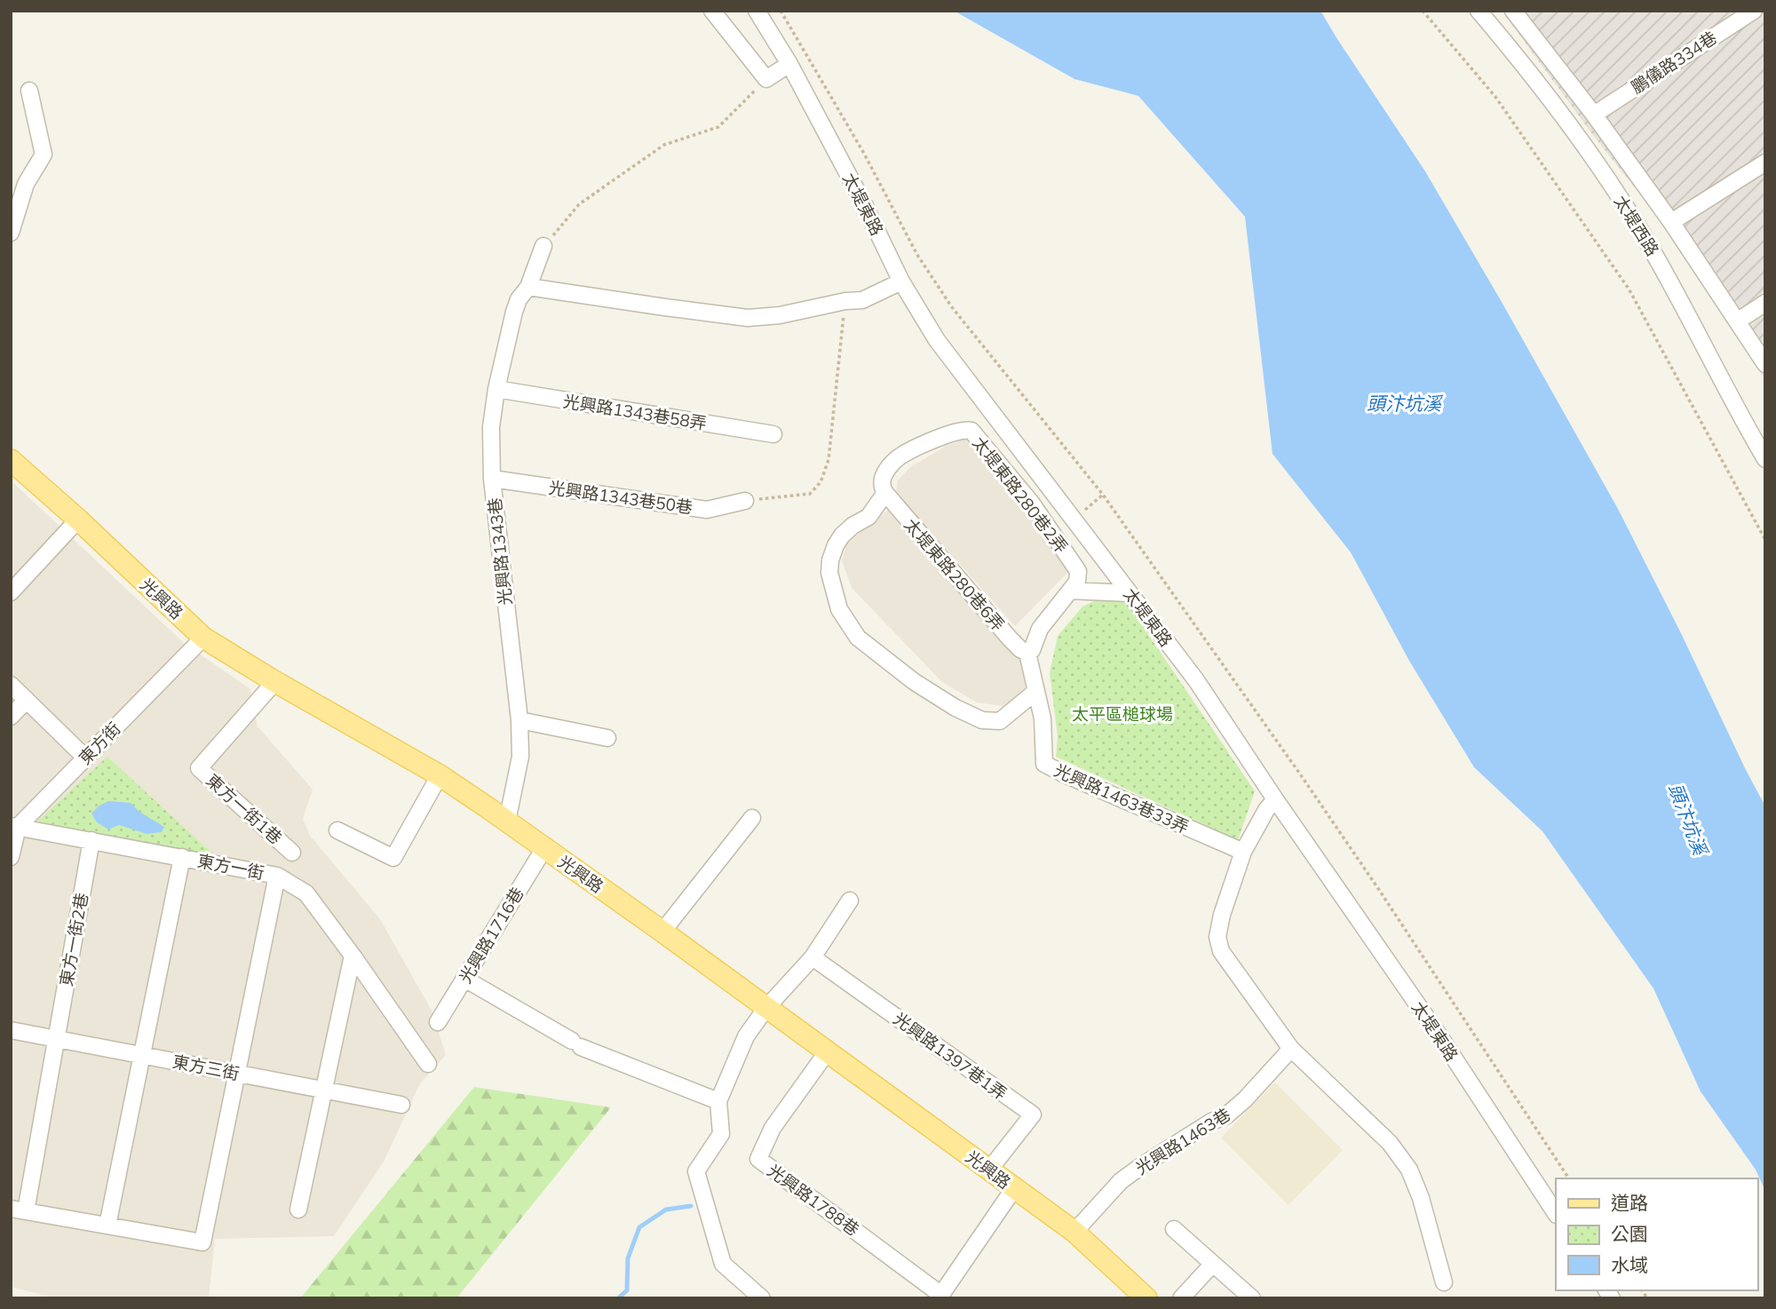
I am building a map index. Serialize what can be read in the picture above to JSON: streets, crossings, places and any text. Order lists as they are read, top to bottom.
{
  "streets": {
    "main road": ["光興路"],
    "street": [
      "鵬儀路334巷",
      "太堤東路",
      "太堤西路",
      "光興路1343巷58弄",
      "太堤東路280巷2弄",
      "光興路1343巷50巷",
      "光興路1343巷",
      "太堤東路280巷6弄",
      "東方街",
      "光興路1463巷33弄",
      "東方一街1巷",
      "東方一街",
      "光興路1716巷",
      "東方一街2巷",
      "光興路1397巷1弄",
      "東方三街",
      "光興路1463巷",
      "光興路1788巷"
    ]
  },
  "crossings": [
    ["光興路1343巷58弄", "光興路1343巷"],
    ["太堤東路280巷2弄", "太堤東路280巷6弄"],
    ["光興路1343巷50巷", "光興路1343巷"],
    ["光興路1343巷", "光興路"],
    ["太堤東路280巷6弄", "光興路1463巷33弄"],
    ["光興路", "東方街"],
    ["光興路", "東方一街1巷"],
    ["光興路", "光興路1716巷"],
    ["光興路", "光興路1397巷1弄"],
    ["光興路", "光興路1463巷"],
    ["光興路", "光興路1788巷"],
    ["東方街", "東方一街"],
    ["東方一街", "東方一街2巷"],
    ["東方一街2巷", "東方三街"]
  ],
  "water": ["頭汴坑溪"],
  "parks": ["太平區槌球場"],
  "legend": ["道路", "公園", "水域"]
}
